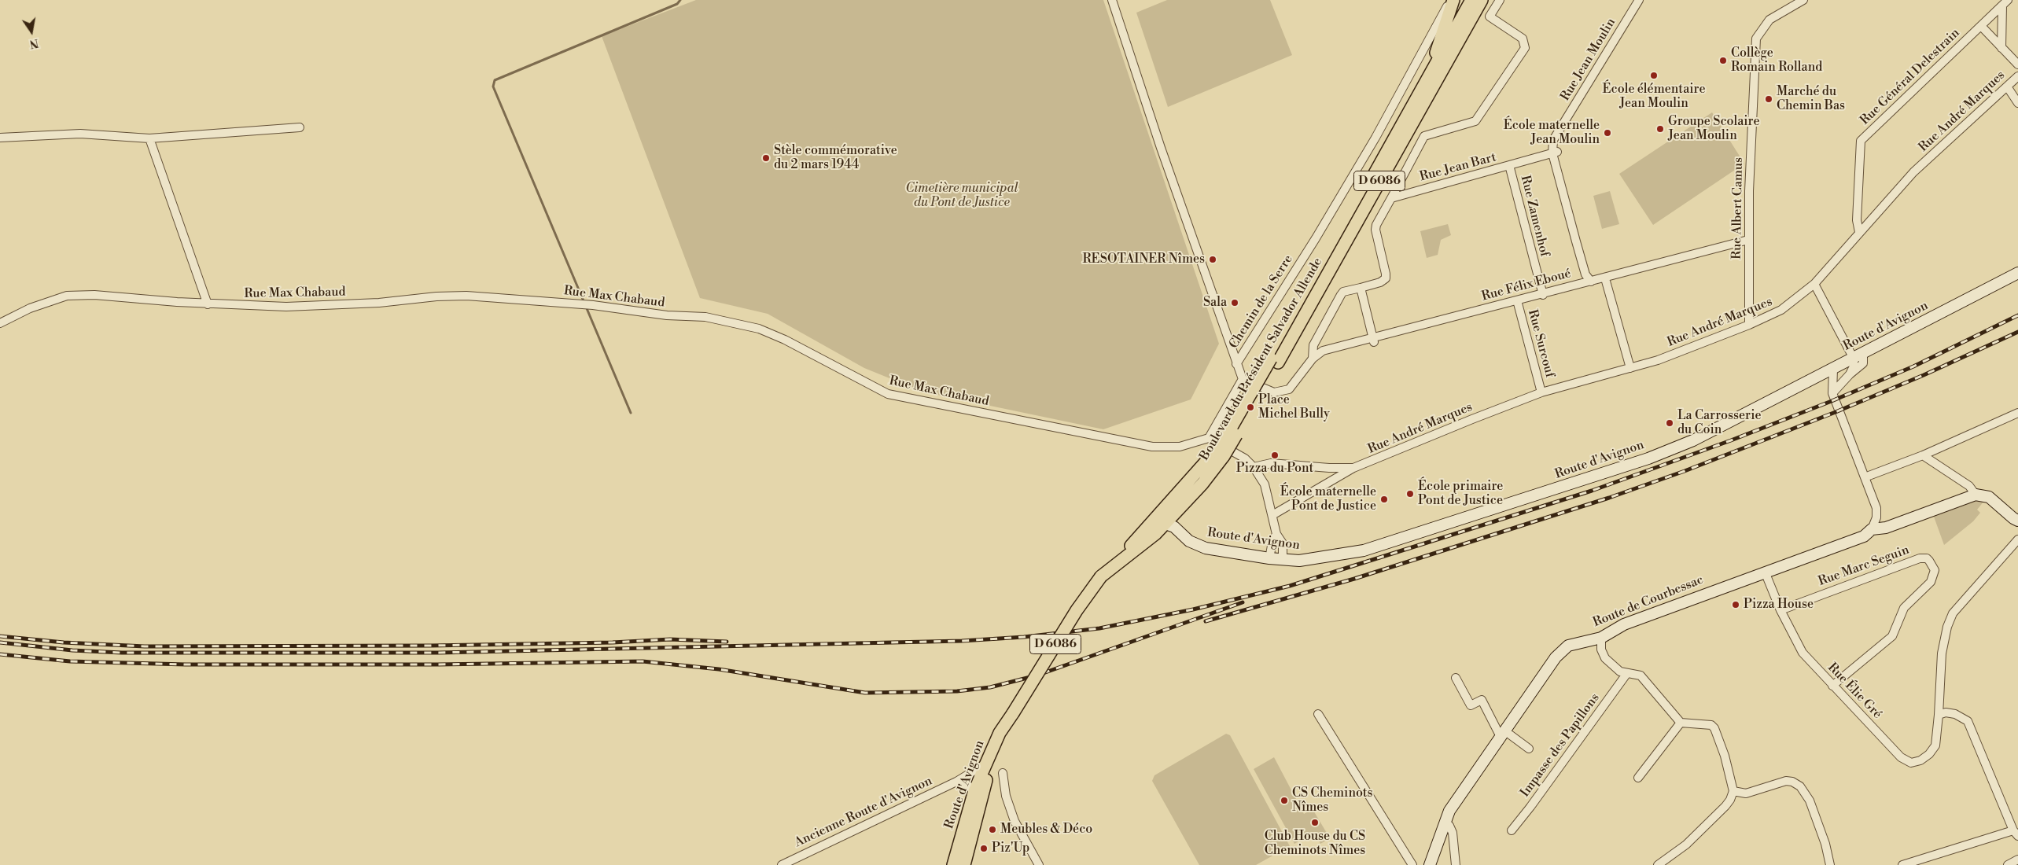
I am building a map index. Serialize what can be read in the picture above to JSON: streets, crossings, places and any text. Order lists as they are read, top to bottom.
{
  "streets": {
    "main road": [
      "D 6086",
      "Route d'Avignon",
      "Boulevard du Président Salvador Allende",
      "Route de Courbessac"
    ],
    "street": [
      "Rue Jean Moulin",
      "Rue Général Delestrain",
      "Rue André Marques",
      "Rue Jean Bart",
      "Rue Albert Camus",
      "Rue Zamenhof",
      "Rue Félix Eboué",
      "Rue Max Chabaud",
      "Chemin de la Serre",
      "Rue Surcouf",
      "Rue Marc Seguin",
      "Rue Élie Gré",
      "Impasse des Papillons",
      "Ancienne Route d'Avignon"
    ]
  },
  "crossings": [
    ["Rue Jean Moulin", "Rue Jean Bart"],
    ["Rue Général Delestrain", "Rue André Marques"],
    ["Rue André Marques", "Rue Albert Camus"],
    ["Rue André Marques", "Rue Surcouf"],
    ["Rue Jean Bart", "Rue Zamenhof"],
    ["D 6086", "Route d'Avignon"],
    ["D 6086", "Boulevard du Président Salvador Allende"],
    ["Rue Albert Camus", "Rue Félix Eboué"],
    ["Rue Zamenhof", "Rue Félix Eboué"],
    ["Rue Félix Eboué", "Rue Surcouf"],
    ["Route d'Avignon", "Boulevard du Président Salvador Allende"],
    ["Route d'Avignon", "Ancienne Route d'Avignon"],
    ["Rue Marc Seguin", "Rue Élie Gré"],
    ["Route de Courbessac", "Rue Élie Gré"]
  ],
  "parks": ["Cimetière municipal du Pont de Justice"],
  "places": [
    "Collège Romain Rolland",
    "École élémentaire Jean Moulin",
    "Marché du Chemin Bas",
    "Groupe Scolaire Jean Moulin",
    "École maternelle Jean Moulin",
    "Stèle commémorative du 2 mars 1944",
    "RESOTAINER Nîmes",
    "Sala",
    "Place Michel Bully",
    "La Carrosserie du Coin",
    "Pizza du Pont",
    "École primaire Pont de Justice",
    "École maternelle Pont de Justice",
    "Pizza House",
    "CS Cheminots Nîmes",
    "Club House du CS Cheminots Nîmes",
    "Meubles & Déco",
    "Piz'Up"
  ],
  "north": "bottom"
}
